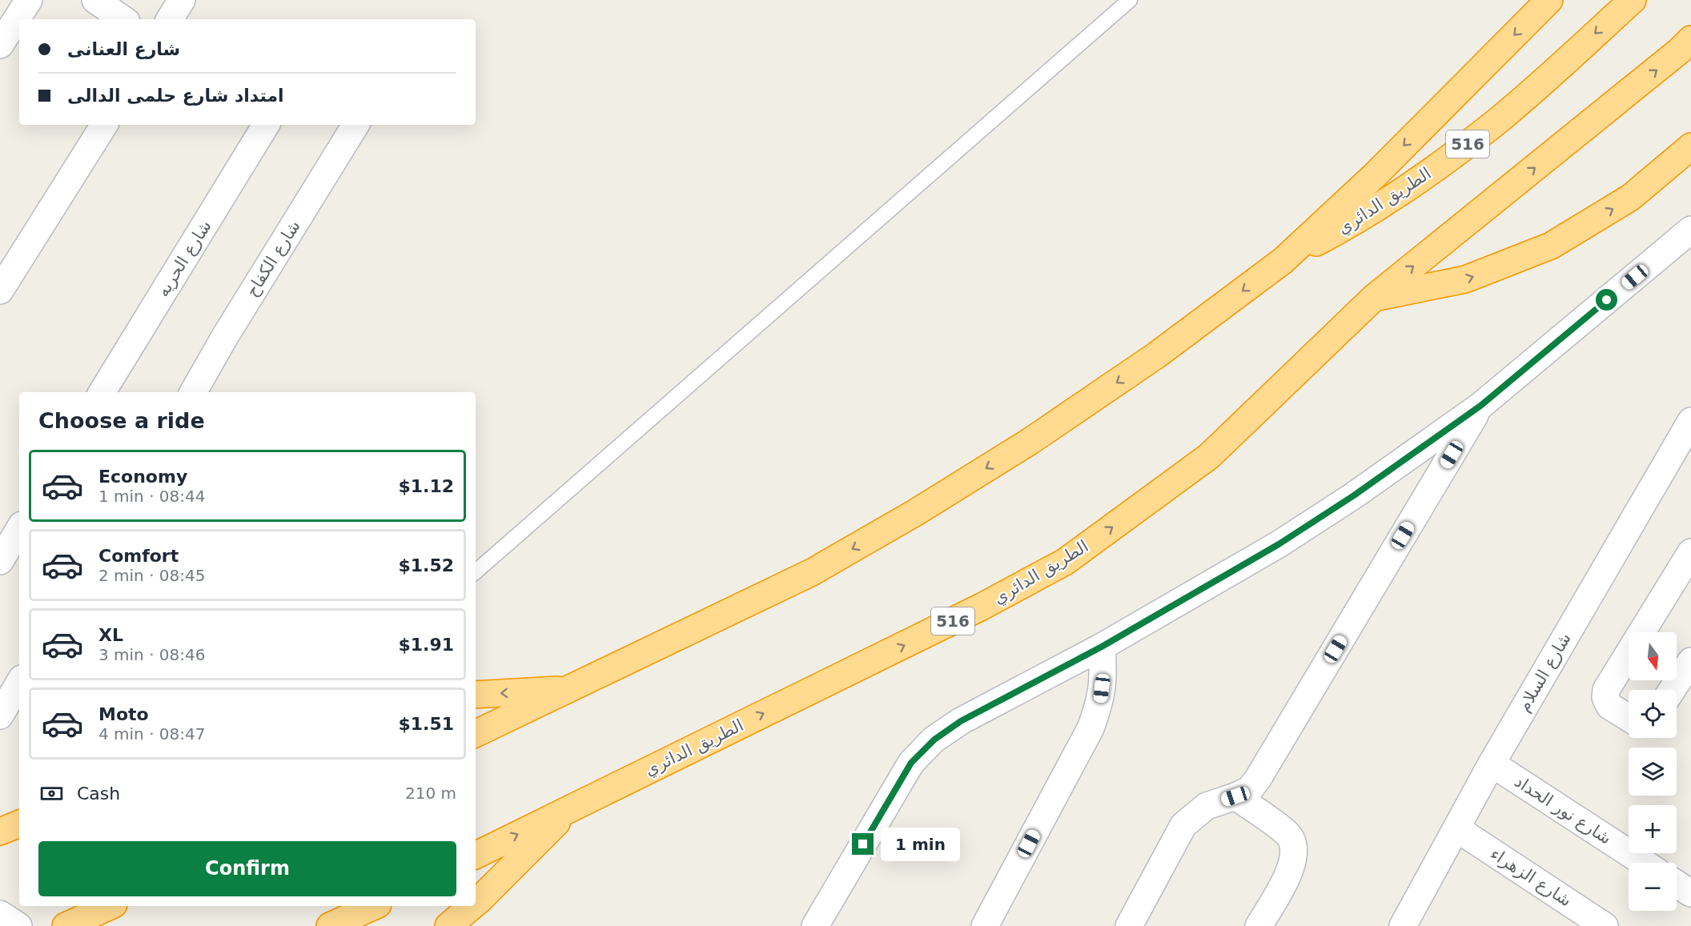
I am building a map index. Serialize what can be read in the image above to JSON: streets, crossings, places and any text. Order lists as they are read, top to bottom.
{
  "streets": {
    "highway": ["516", "الطريق الدائري"],
    "street": [
      "شارع الحريه",
      "شارع الكفاح",
      "شارع السلام",
      "شارع نور الحداد",
      "شارع الزهراء"
    ]
  },
  "crossings": [
    ["شارع السلام", "شارع نور الحداد"],
    ["شارع السلام", "شارع الزهراء"]
  ],
  "north": "bottom",
  "page": {
    "banner": ["شارع العنانى", "امتداد شارع حلمى الدالى"],
    "heading": "Choose a ride",
    "list": [
      {
        "name": "Economy",
        "note": "1 min · 08:44",
        "value": "$1.12"
      },
      {
        "name": "Comfort",
        "note": "2 min · 08:45",
        "value": "$1.52"
      },
      {
        "name": "XL",
        "note": "3 min · 08:46",
        "value": "$1.91"
      },
      {
        "name": "Moto",
        "note": "4 min · 08:47",
        "value": "$1.51"
      }
    ],
    "map_buttons": ["+", "−"],
    "pay": ["Cash", "210 m"],
    "bubble": "1 min",
    "buttons": "Confirm"
  }
}
